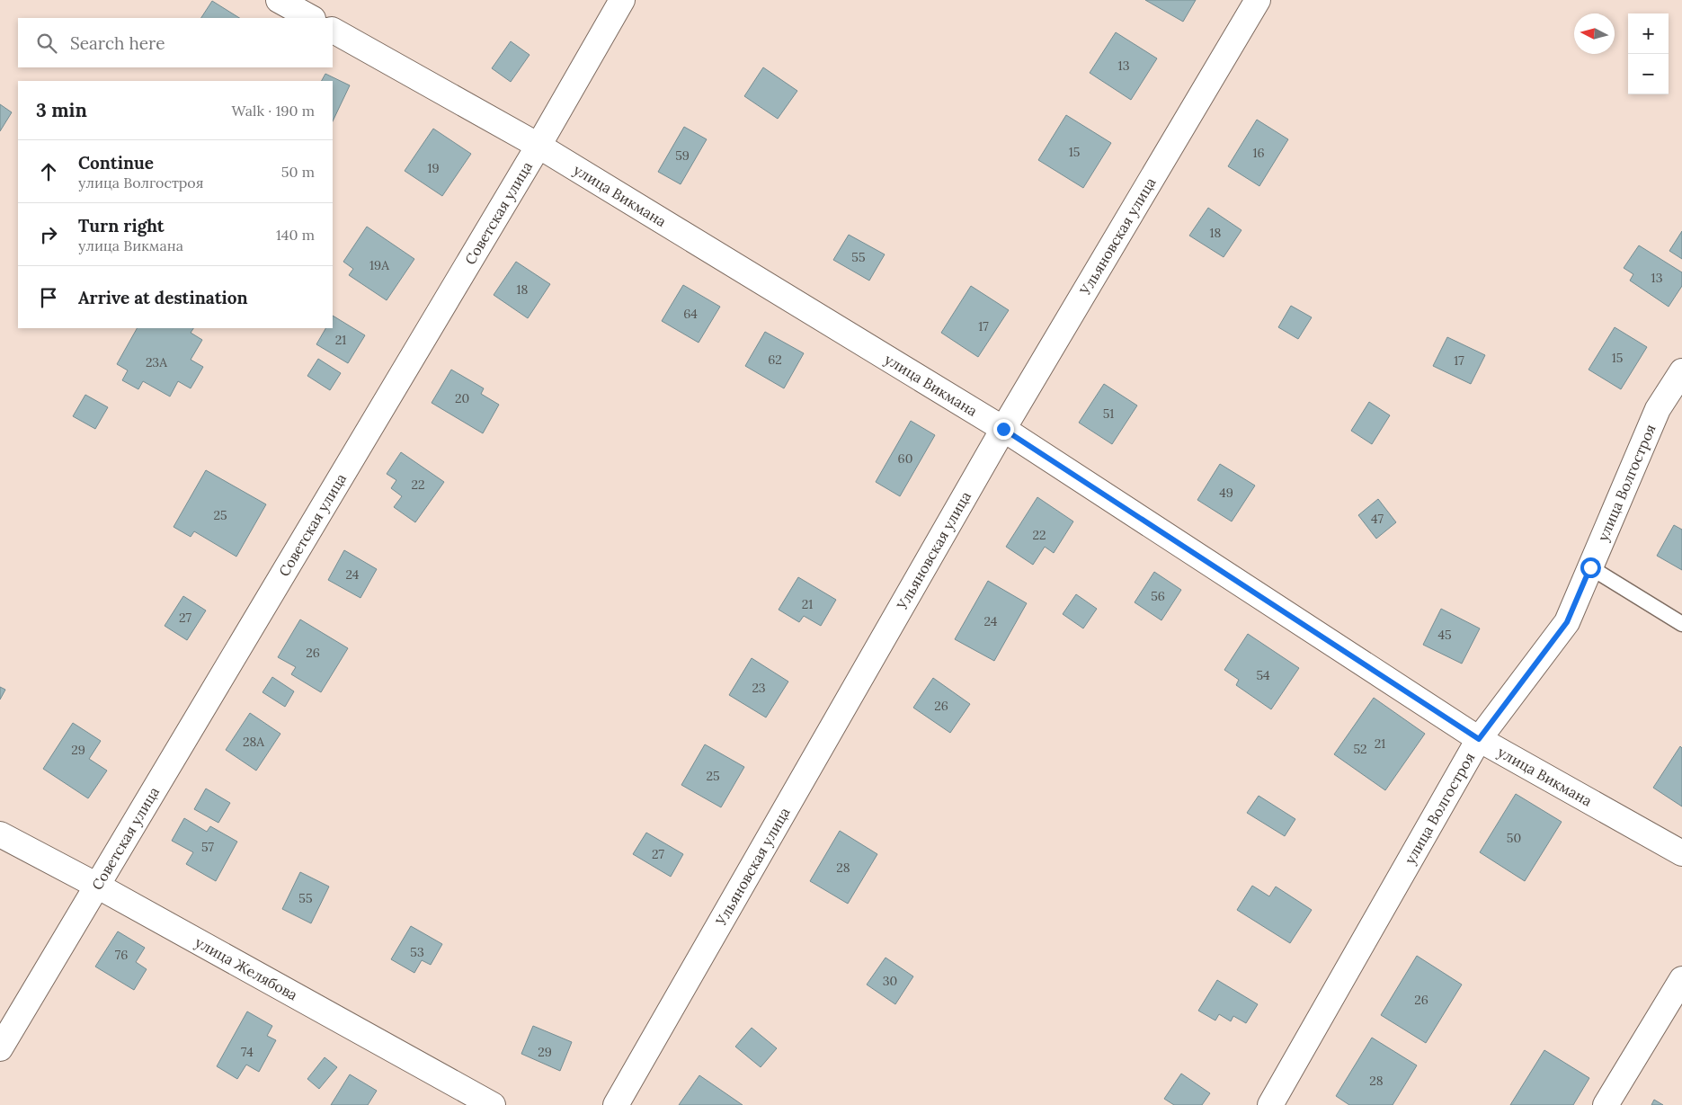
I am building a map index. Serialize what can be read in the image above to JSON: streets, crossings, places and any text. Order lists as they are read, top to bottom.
{
  "streets": {
    "street": [
      "улица Викмана",
      "Советская улица",
      "Ульяновская улица",
      "улица Волгостроя",
      "улица Желябова"
    ]
  },
  "crossings": [
    ["улица Викмана", "Советская улица"],
    ["улица Викмана", "Ульяновская улица"],
    ["улица Викмана", "улица Волгостроя"],
    ["Советская улица", "улица Желябова"]
  ],
  "house_numbers": [
    "13",
    "15",
    "16",
    "59",
    "19",
    "18",
    "55",
    "19А",
    "13",
    "18",
    "64",
    "17",
    "21",
    "15",
    "62",
    "17",
    "23А",
    "20",
    "51",
    "60",
    "22",
    "49",
    "25",
    "47",
    "22",
    "24",
    "56",
    "21",
    "27",
    "24",
    "45",
    "26",
    "54",
    "23",
    "26",
    "28А",
    "21",
    "52",
    "29",
    "25",
    "50",
    "57",
    "27",
    "28",
    "55",
    "53",
    "76",
    "30",
    "26",
    "74",
    "29",
    "28"
  ],
  "north": "left",
  "page": {
    "map_buttons": ["+", "−"],
    "search": "Search here",
    "heading": ["3 min", "Walk · 190 m"],
    "list": [
      ["Continue", "улица Волгостроя", "50 m"],
      ["Turn right", "улица Викмана", "140 m"],
      "Arrive at destination"
    ]
  }
}
